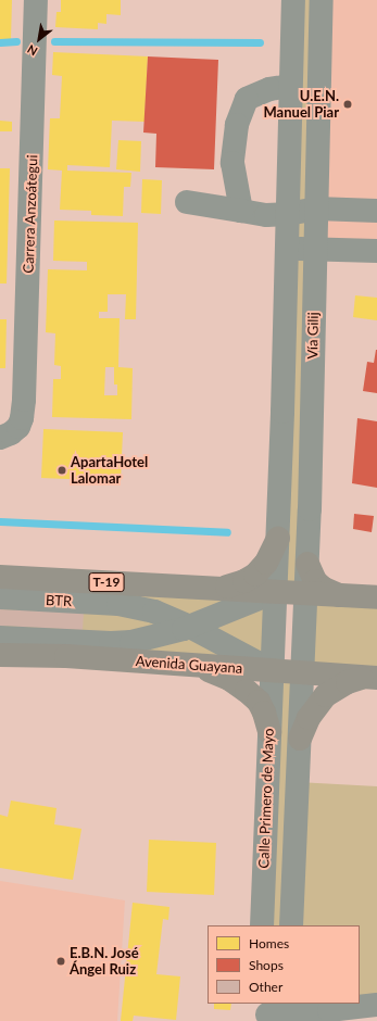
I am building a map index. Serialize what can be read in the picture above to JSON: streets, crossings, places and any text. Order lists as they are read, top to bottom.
{
  "streets": {
    "highway": ["T-19", "Avenida Guayana"],
    "street": [
      "Carrera Anzoátegui",
      "Vía Gilij",
      "BTR",
      "Calle Primero de Mayo"
    ]
  },
  "crossings": [
    ["Vía Gilij", "T-19"],
    ["Vía Gilij", "BTR"],
    ["Vía Gilij", "Avenida Guayana"],
    ["Vía Gilij", "Calle Primero de Mayo"],
    ["BTR", "Avenida Guayana"],
    ["BTR", "Calle Primero de Mayo"],
    ["Avenida Guayana", "Calle Primero de Mayo"]
  ],
  "places": ["U.E.N. Manuel Piar", "ApartaHotel Lalomar", "E.B.N. José Ángel Ruiz"],
  "legend": ["Homes", "Shops", "Other"],
  "north": "bottom left"
}
